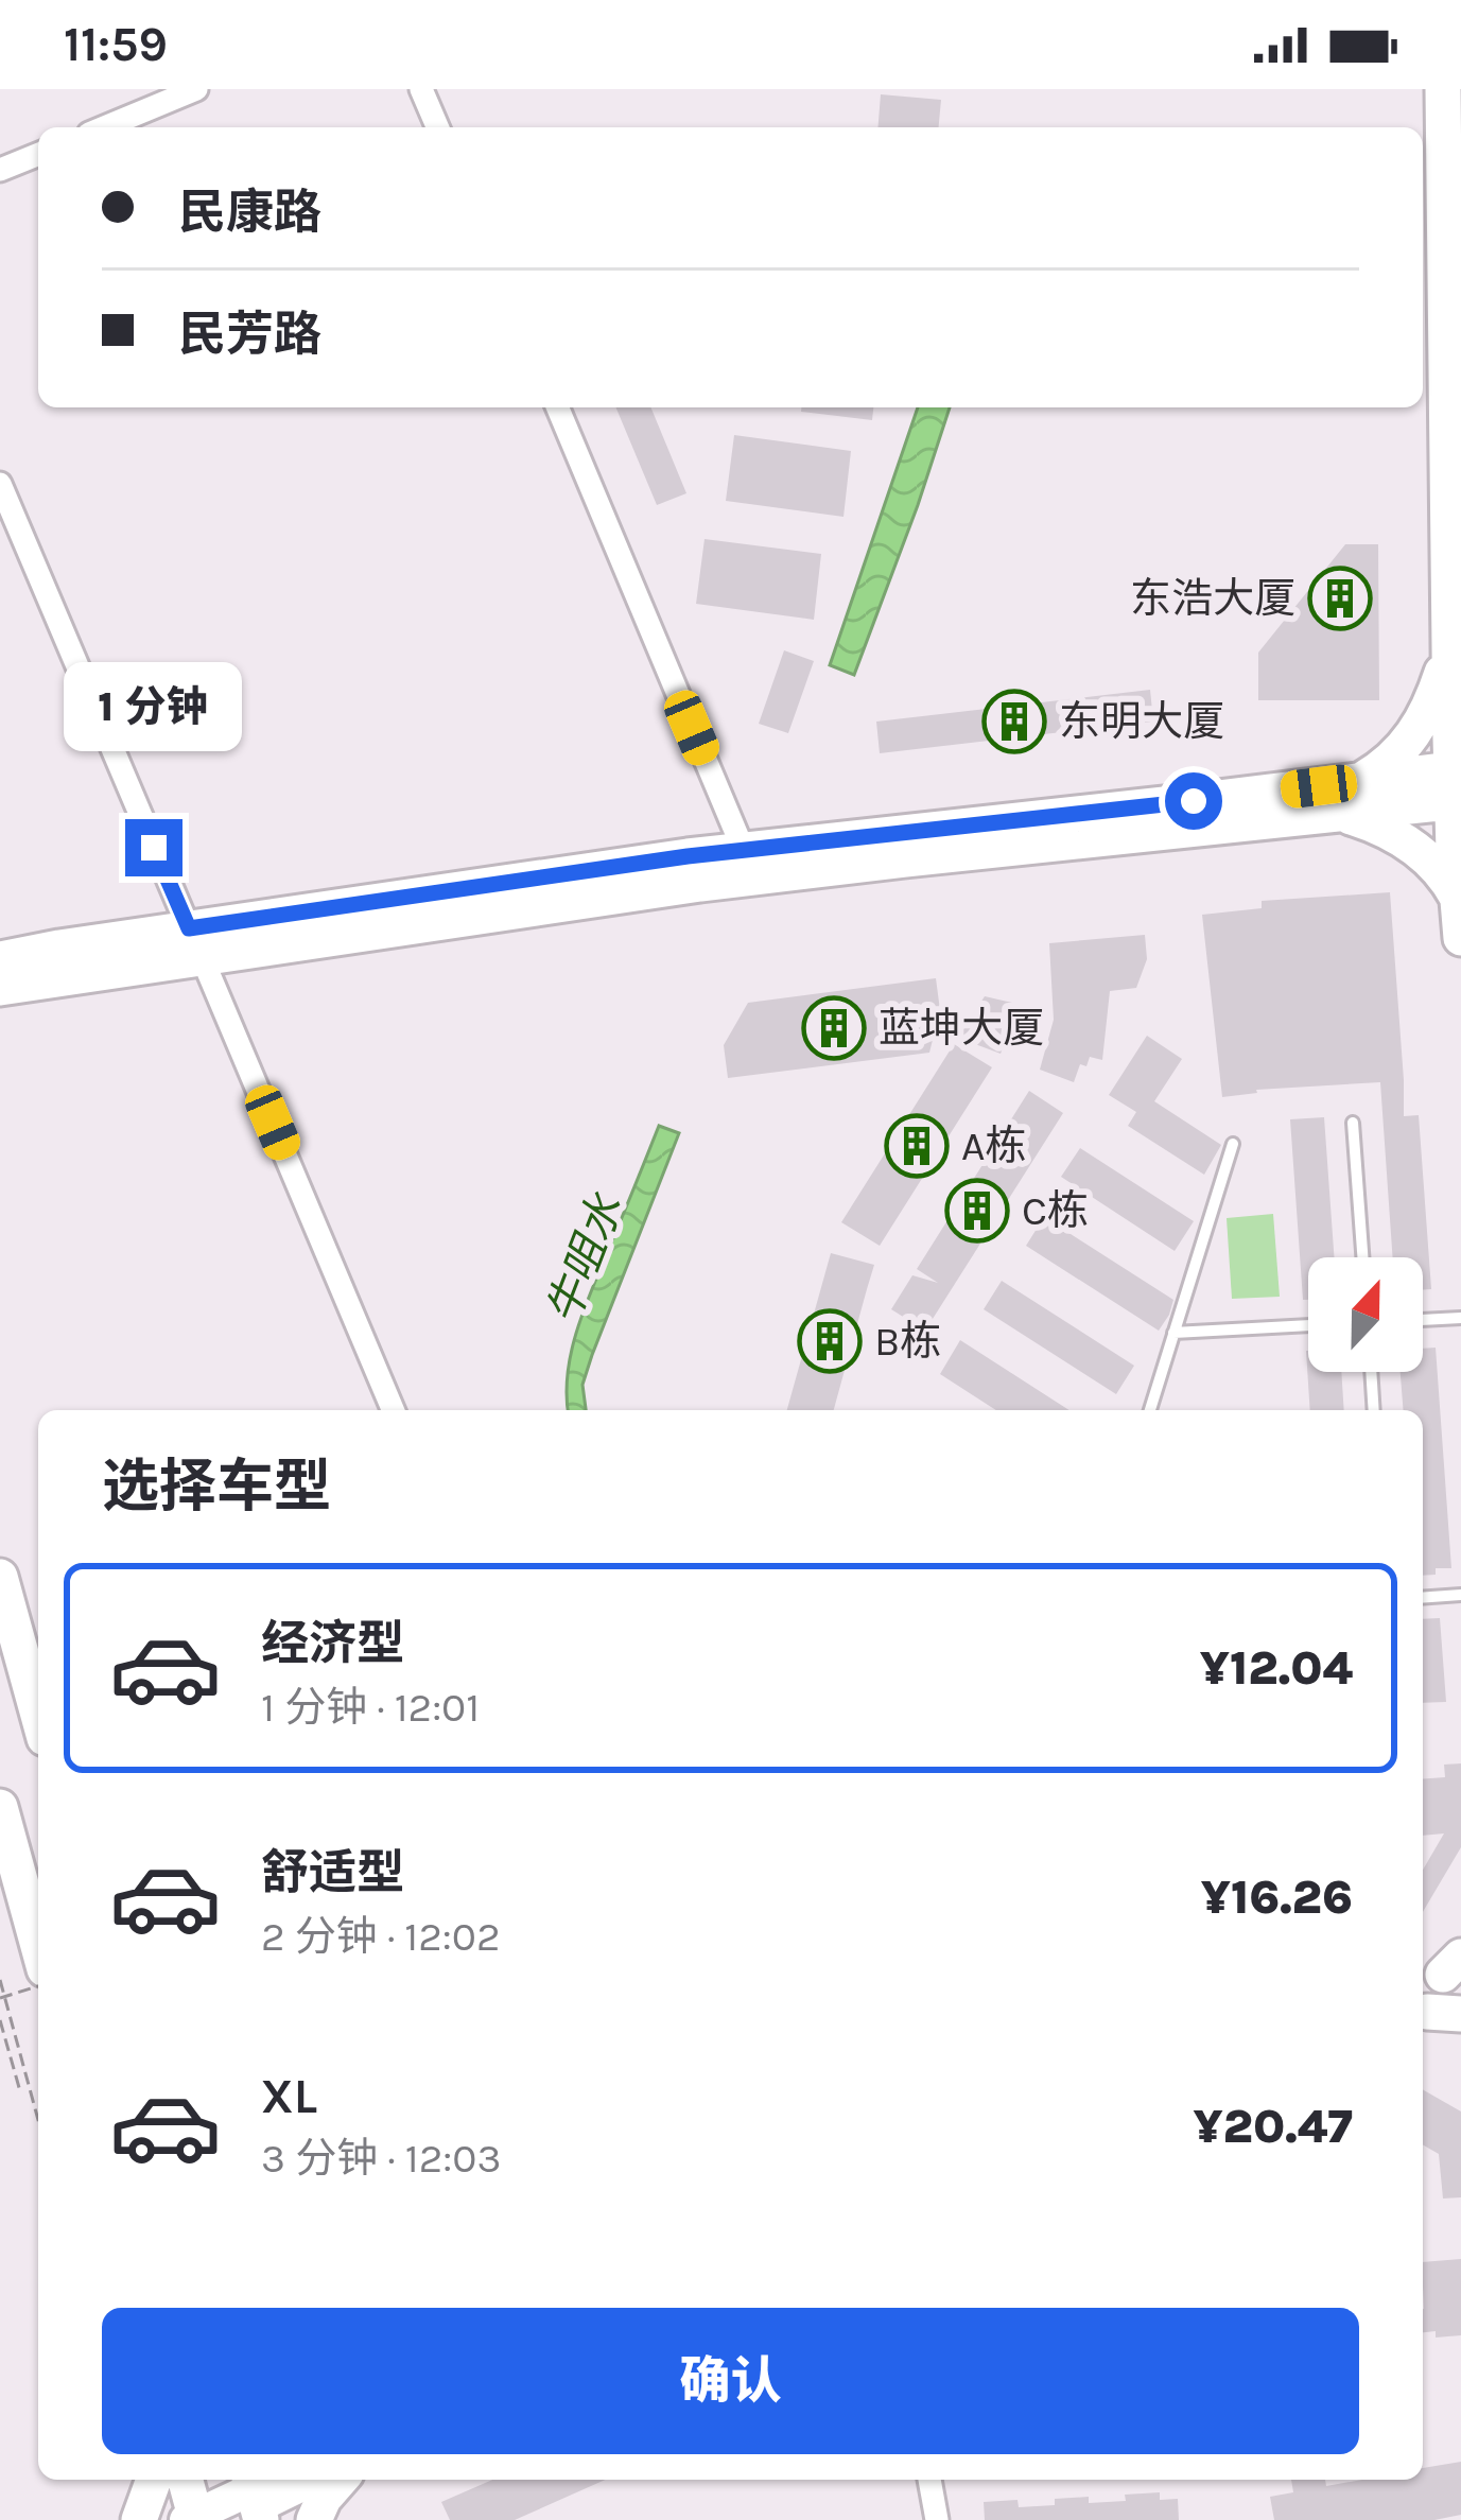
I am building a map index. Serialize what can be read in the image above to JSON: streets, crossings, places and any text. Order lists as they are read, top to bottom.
{
  "water": ["牛咀水"],
  "places": {
    "building": [
      "东浩大厦",
      "东明大厦",
      "蓝坤大厦",
      "A栋",
      "C栋",
      "B栋"
    ]
  },
  "north": "top",
  "page": {
    "status": "11:59",
    "banner": ["民康路", "民芳路"],
    "bubble": "1 分钟",
    "heading": "选择车型",
    "list": [
      {
        "name": "经济型",
        "note": "1 分钟 · 12:01",
        "value": "¥12.04"
      },
      {
        "name": "舒适型",
        "note": "2 分钟 · 12:02",
        "value": "¥16.26"
      },
      {
        "name": "XL",
        "note": "3 分钟 · 12:03",
        "value": "¥20.47"
      }
    ],
    "buttons": "确认"
  }
}
